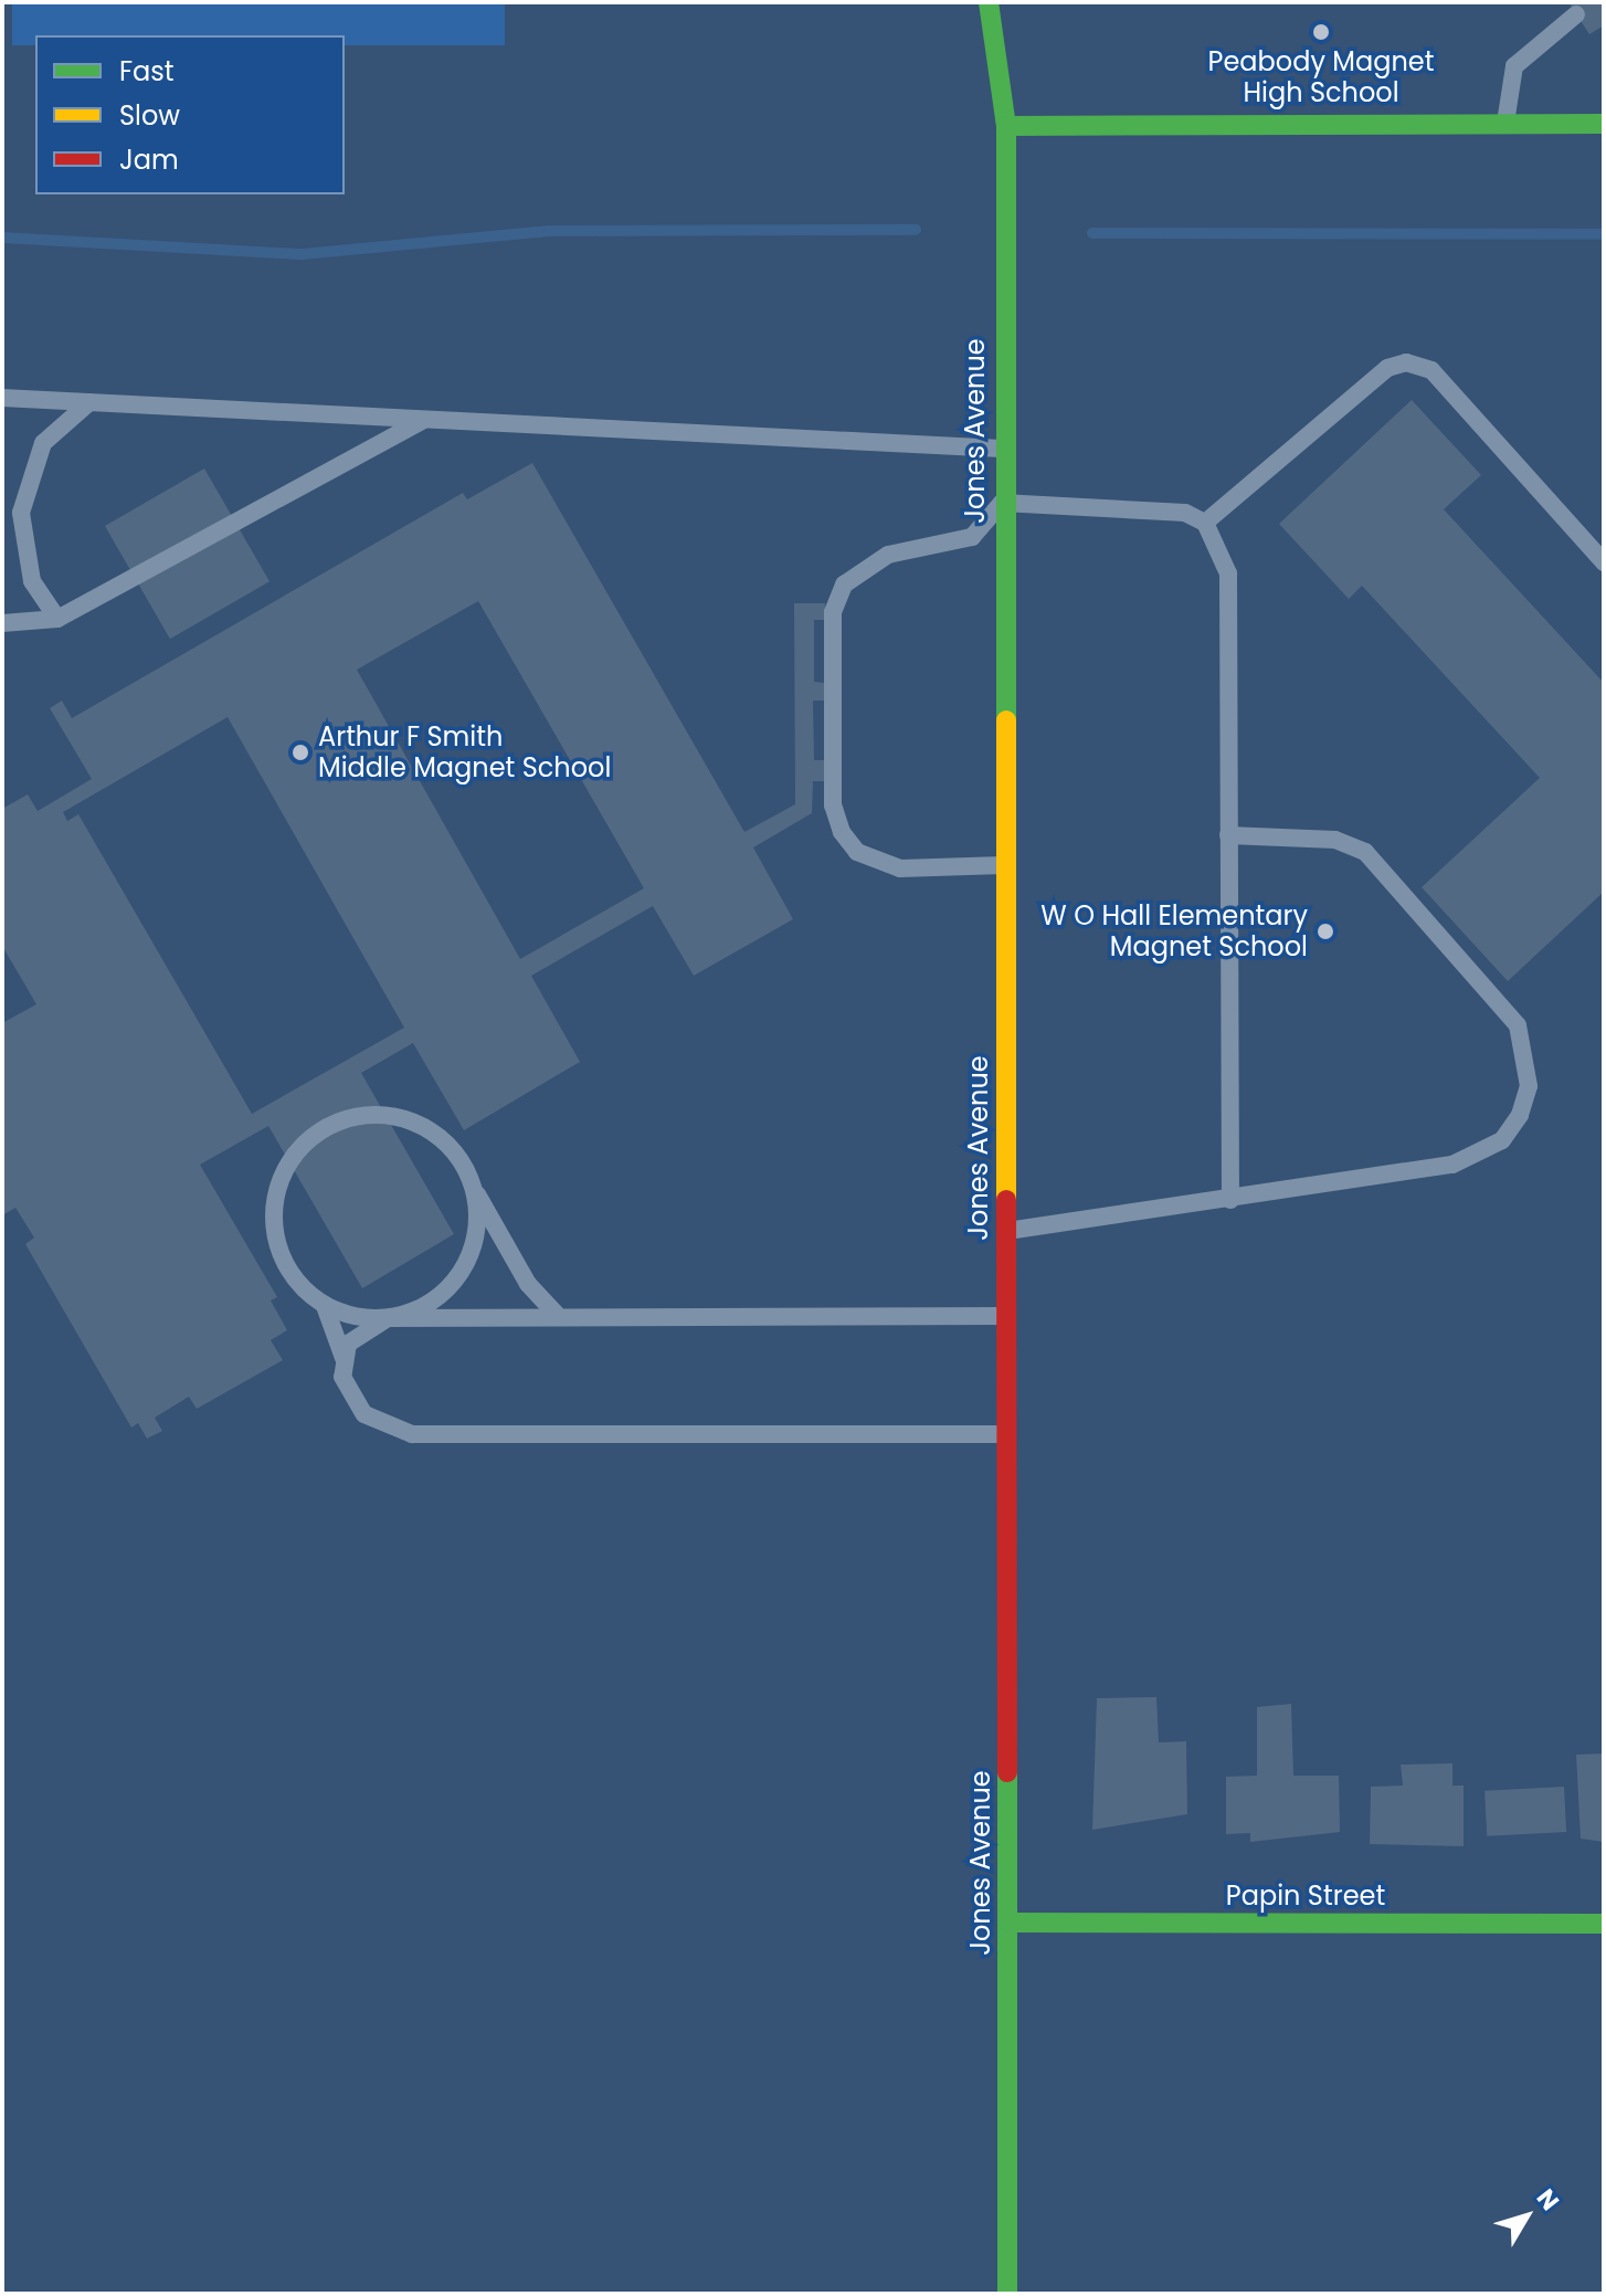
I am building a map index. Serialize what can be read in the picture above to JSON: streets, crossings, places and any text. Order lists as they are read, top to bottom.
{
  "streets": {
    "street": ["Jones Avenue", "Papin Street"]
  },
  "crossings": [
    ["Jones Avenue", "Papin Street"]
  ],
  "places": ["Peabody Magnet High School", "Arthur F Smith Middle Magnet School", "W O Hall Elementary Magnet School"],
  "legend": ["Fast", "Slow", "Jam"],
  "north": "top right"
}
